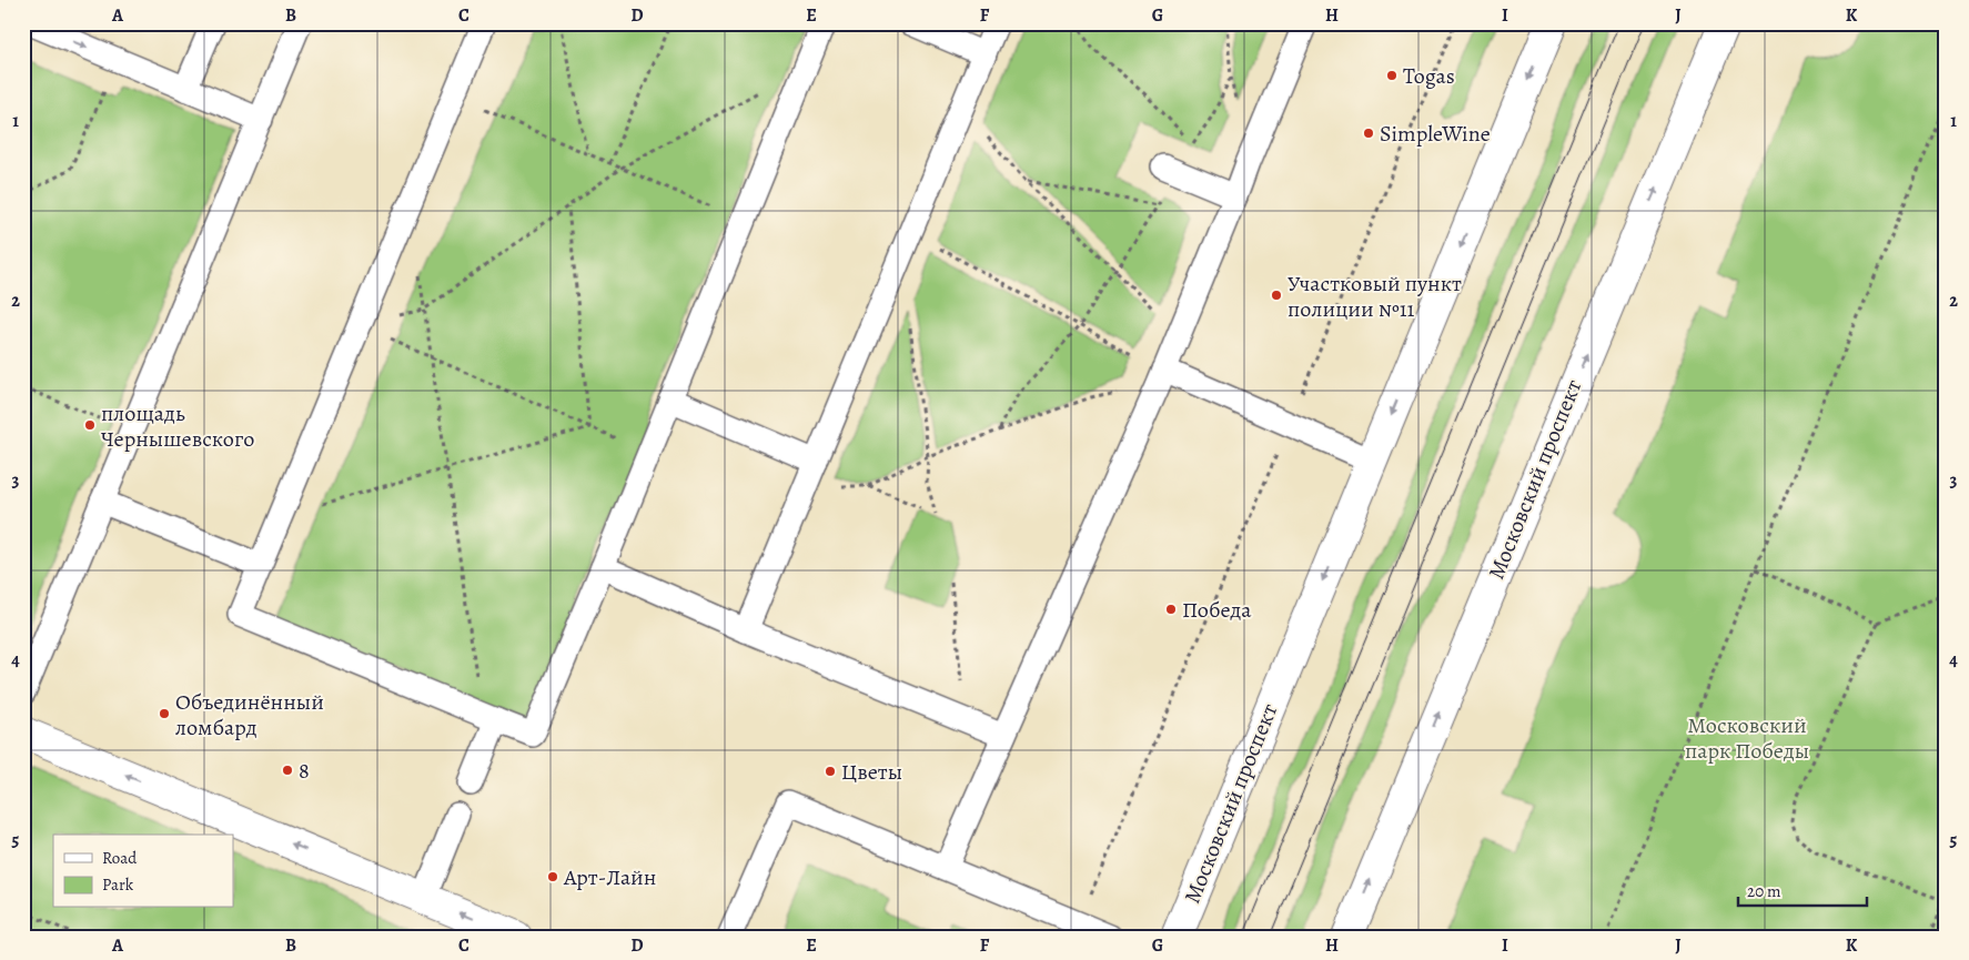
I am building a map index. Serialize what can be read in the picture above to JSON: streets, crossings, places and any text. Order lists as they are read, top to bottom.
{
  "streets": {
    "main road": ["Московский проспект"]
  },
  "parks": ["Московский парк Победы"],
  "places": [
    "Togas",
    "SimpleWine",
    "Участковый пункт полиции №11",
    "площадь Чернышевского",
    "Победа",
    "Объединённый ломбард",
    "8",
    "Цветы",
    "Арт-Лайн"
  ],
  "legend": ["Road", "Park"],
  "scale_bar": "20 m",
  "grid": {
    "columns": [
      "A",
      "B",
      "C",
      "D",
      "E",
      "F",
      "G",
      "H",
      "I",
      "J",
      "K"
    ],
    "rows": [
      "1",
      "2",
      "3",
      "4",
      "5"
    ]
  }
}
